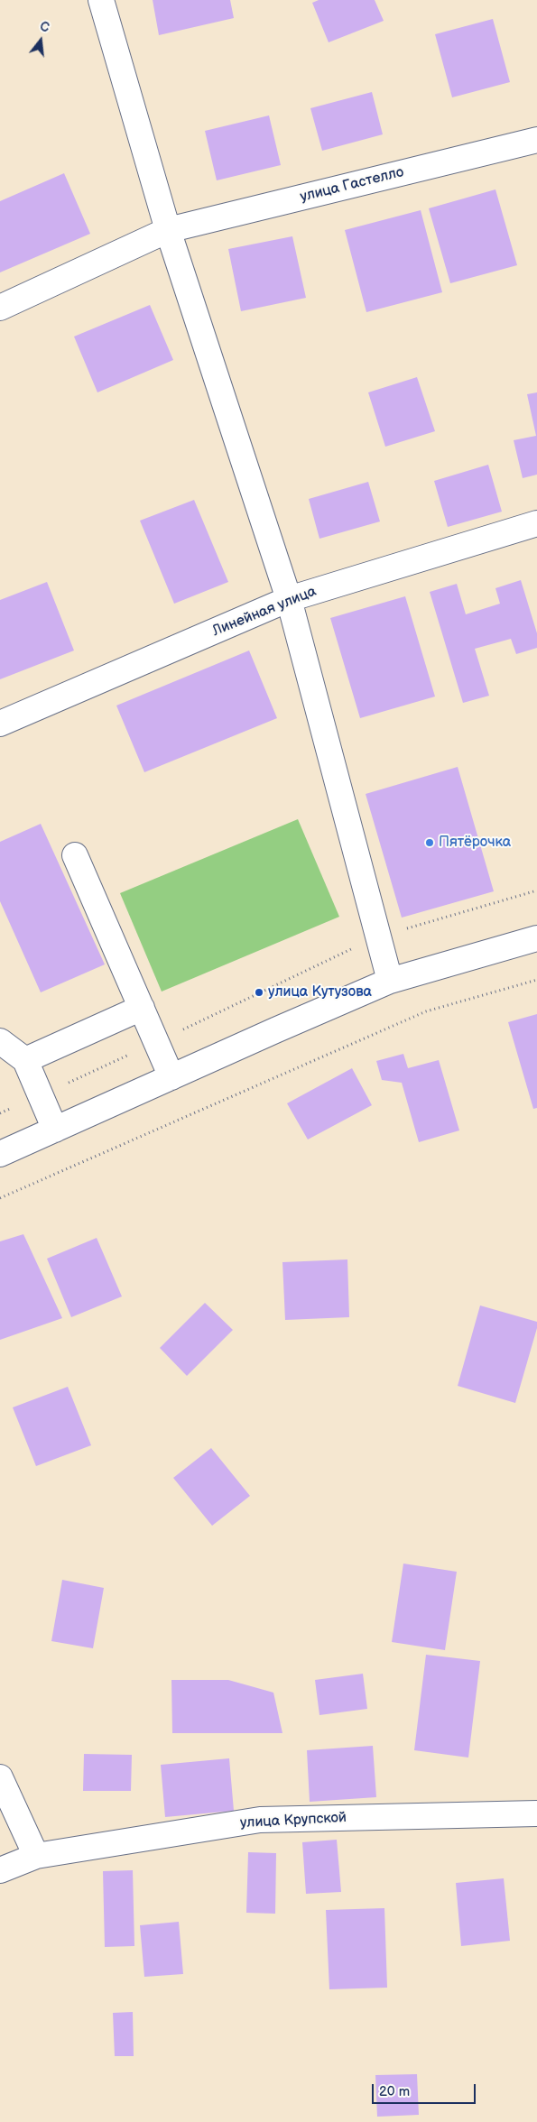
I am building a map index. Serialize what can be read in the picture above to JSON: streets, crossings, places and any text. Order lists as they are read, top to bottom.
{
  "streets": {
    "street": ["улица Гастелло", "Линейная улица", "улица Крупской"]
  },
  "places": ["Пятёрочка", "улица Кутузова"],
  "scale_bar": "20 m",
  "north": "top"
}
